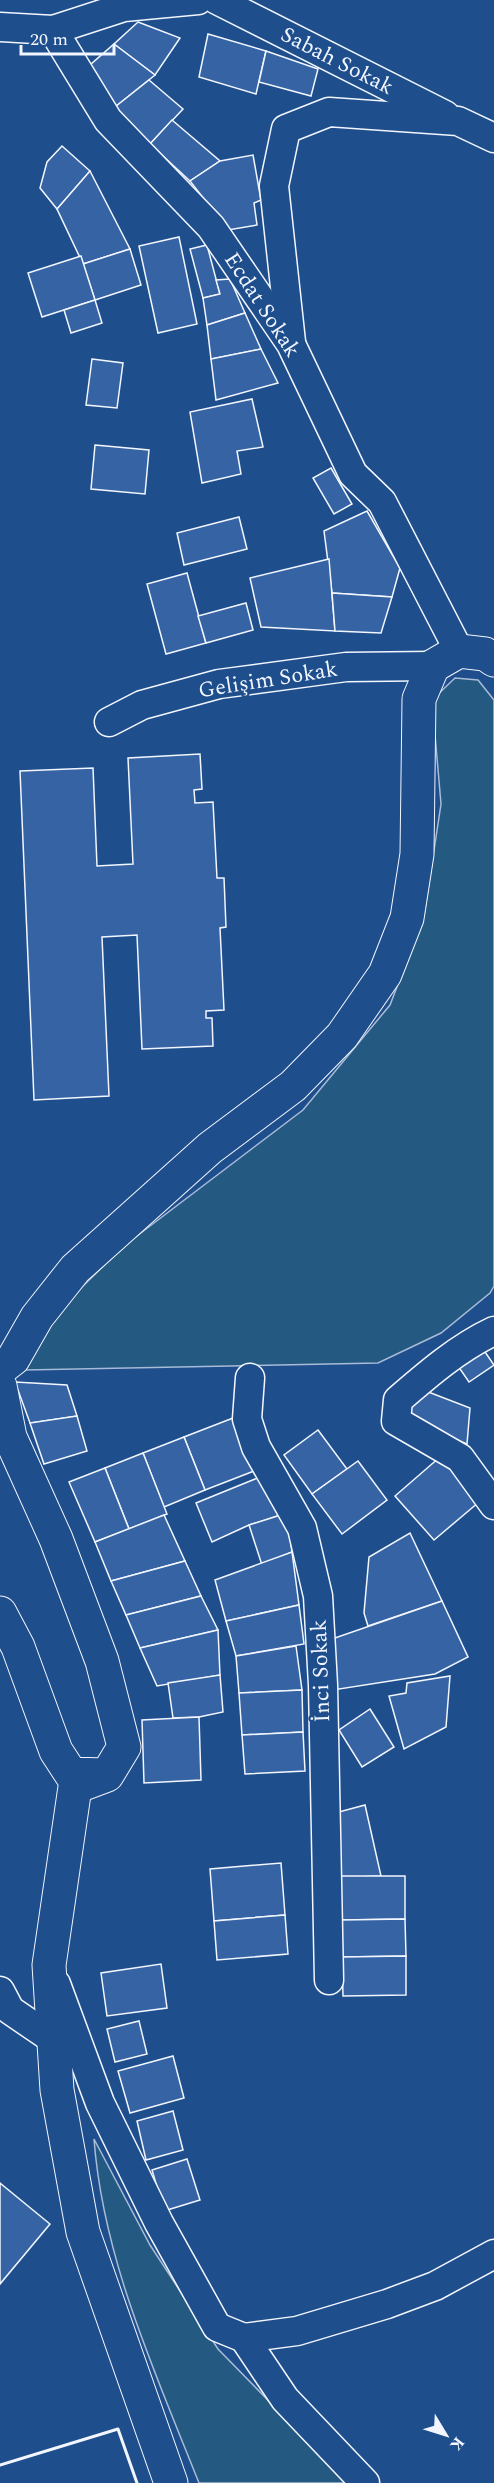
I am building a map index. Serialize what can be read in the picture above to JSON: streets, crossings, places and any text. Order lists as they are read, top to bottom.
{
  "streets": {
    "street": [
      "Sabah Sokak",
      "Ecdat Sokak",
      "Gelişim Sokak",
      "İnci Sokak"
    ]
  },
  "crossings": [
    ["Ecdat Sokak", "Gelişim Sokak"]
  ],
  "scale_bar": "20 m",
  "north": "bottom right"
}
